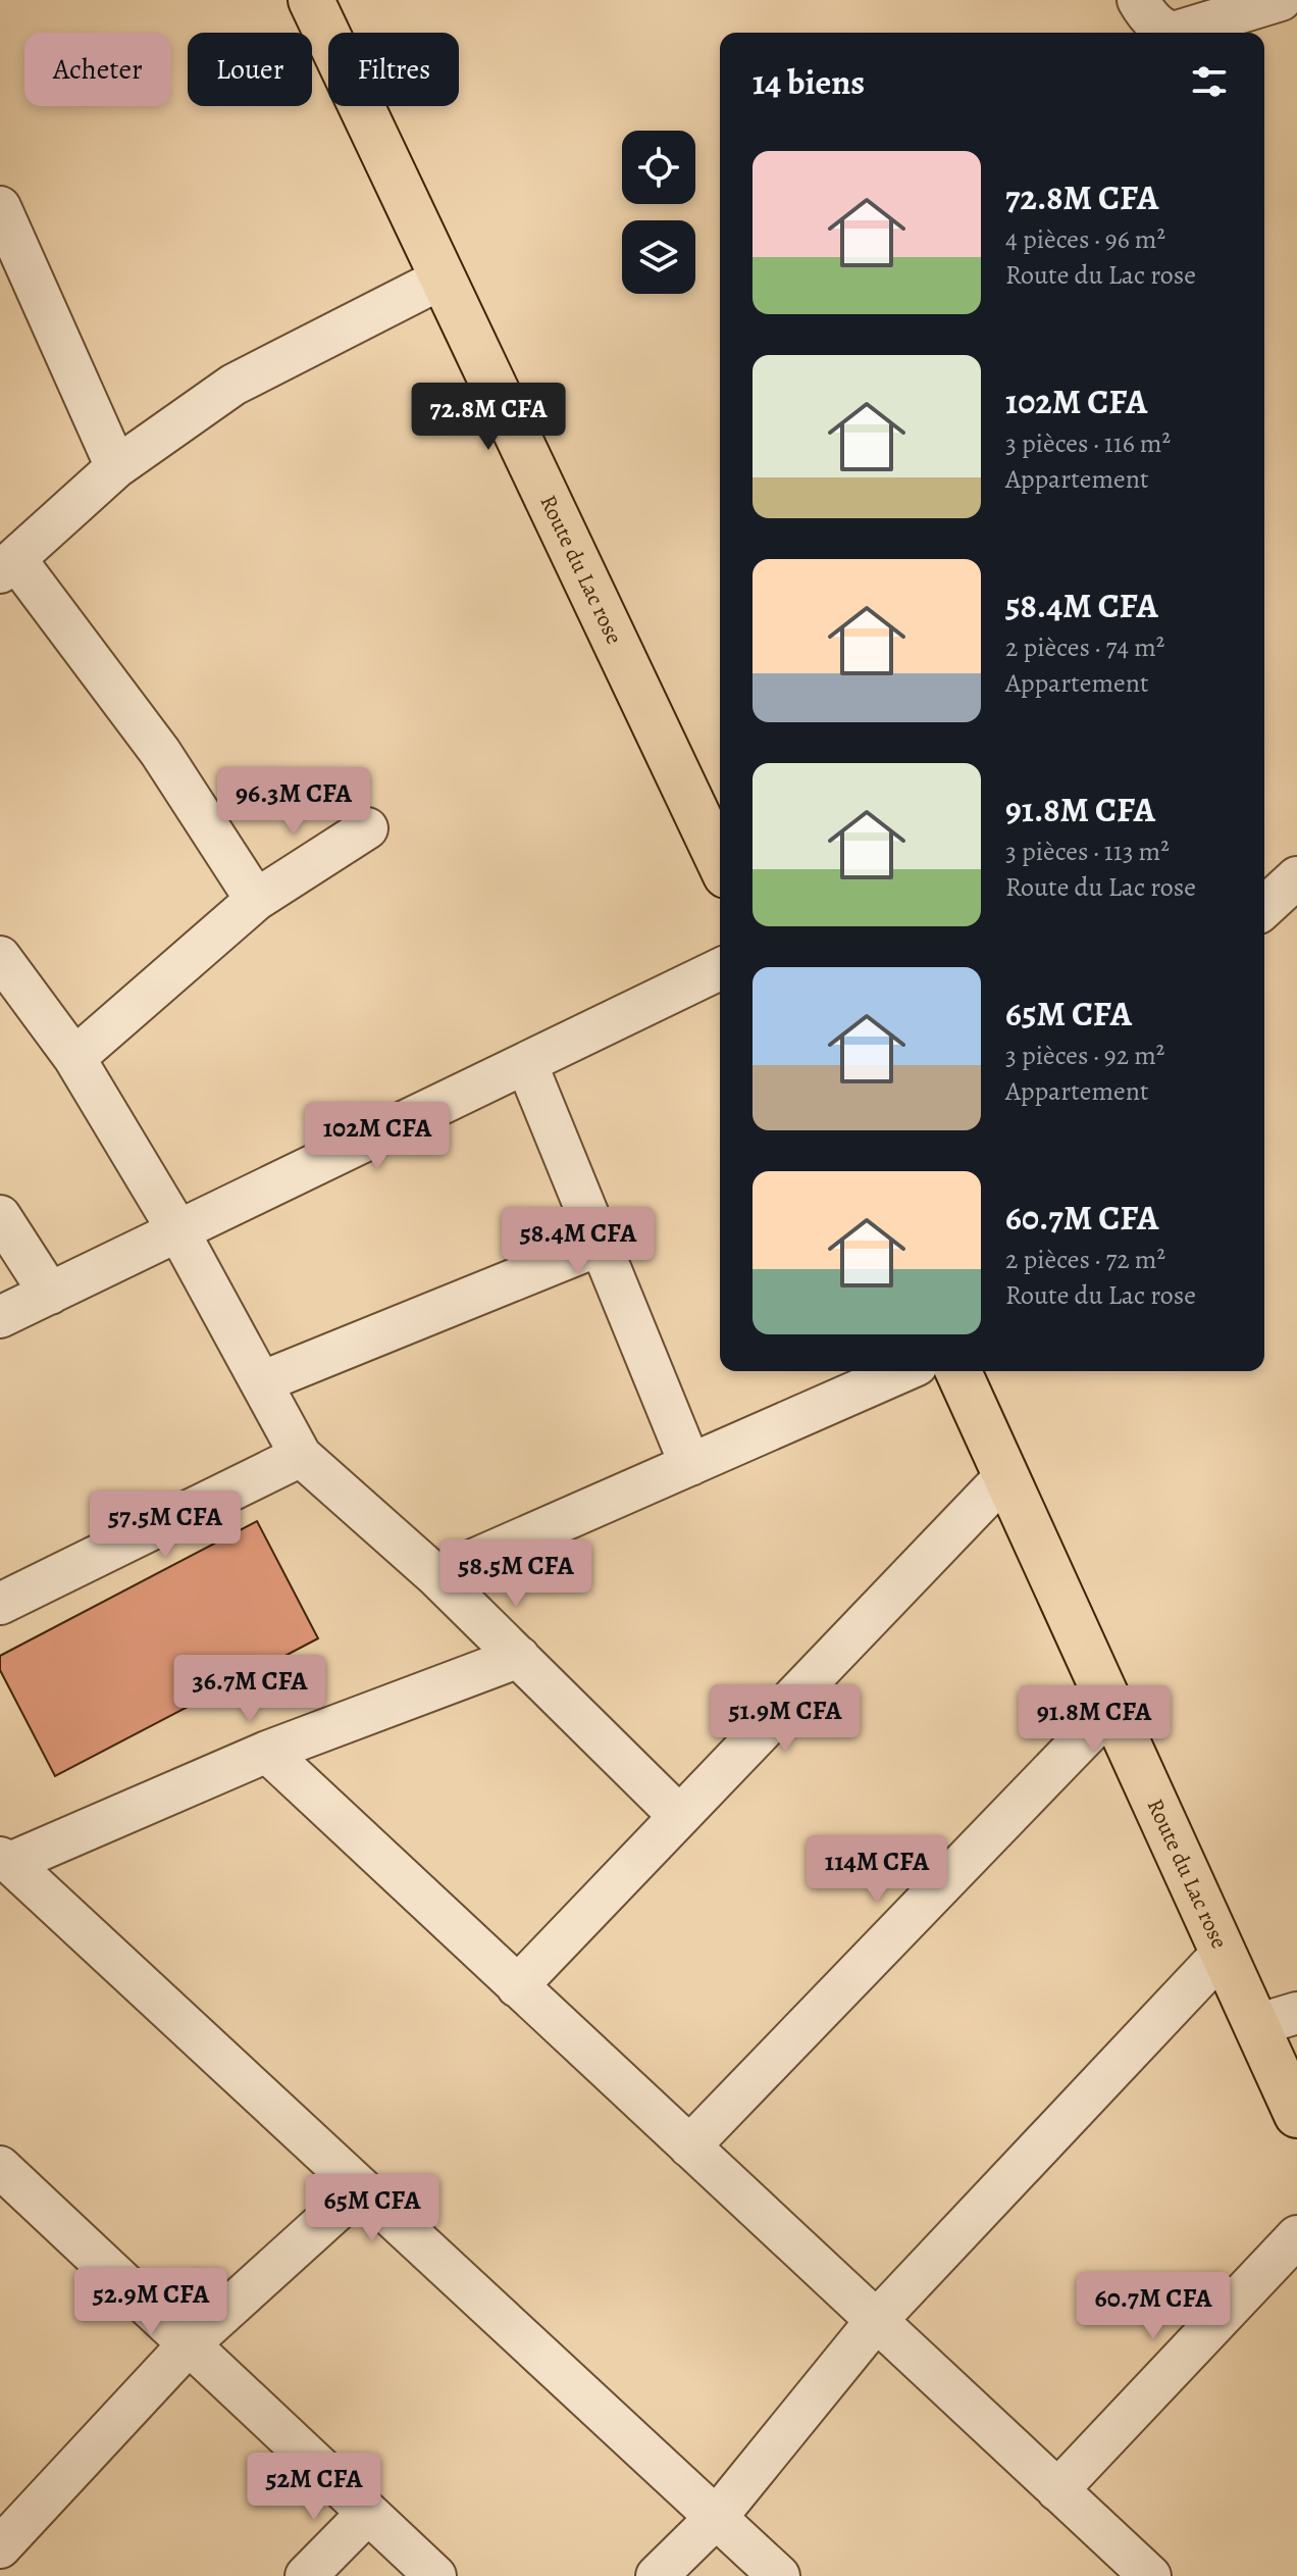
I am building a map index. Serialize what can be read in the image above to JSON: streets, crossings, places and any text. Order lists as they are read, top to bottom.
{
  "streets": {
    "main road": ["Route du Lac rose"]
  },
  "page": {
    "chip": ["Acheter", "Louer", "Filtres"],
    "heading": "14 biens",
    "list": [
      {
        "name": "72.8M CFA",
        "note": "4 pièces · 96 m² · Route du Lac rose"
      },
      {
        "name": "102M CFA",
        "note": "3 pièces · 116 m² · Appartement"
      },
      {
        "name": "58.4M CFA",
        "note": "2 pièces · 74 m² · Appartement"
      },
      {
        "name": "91.8M CFA",
        "note": "3 pièces · 113 m² · Route du Lac rose"
      },
      {
        "name": "65M CFA",
        "note": "3 pièces · 92 m² · Appartement"
      },
      {
        "name": "60.7M CFA",
        "note": "2 pièces · 72 m² · Route du Lac rose"
      }
    ],
    "price": [
      "72.8M CFA",
      "96.3M CFA",
      "102M CFA",
      "58.4M CFA",
      "57.5M CFA",
      "58.5M CFA",
      "36.7M CFA",
      "51.9M CFA",
      "91.8M CFA",
      "114M CFA",
      "65M CFA",
      "52.9M CFA",
      "60.7M CFA",
      "52M CFA"
    ]
  }
}
